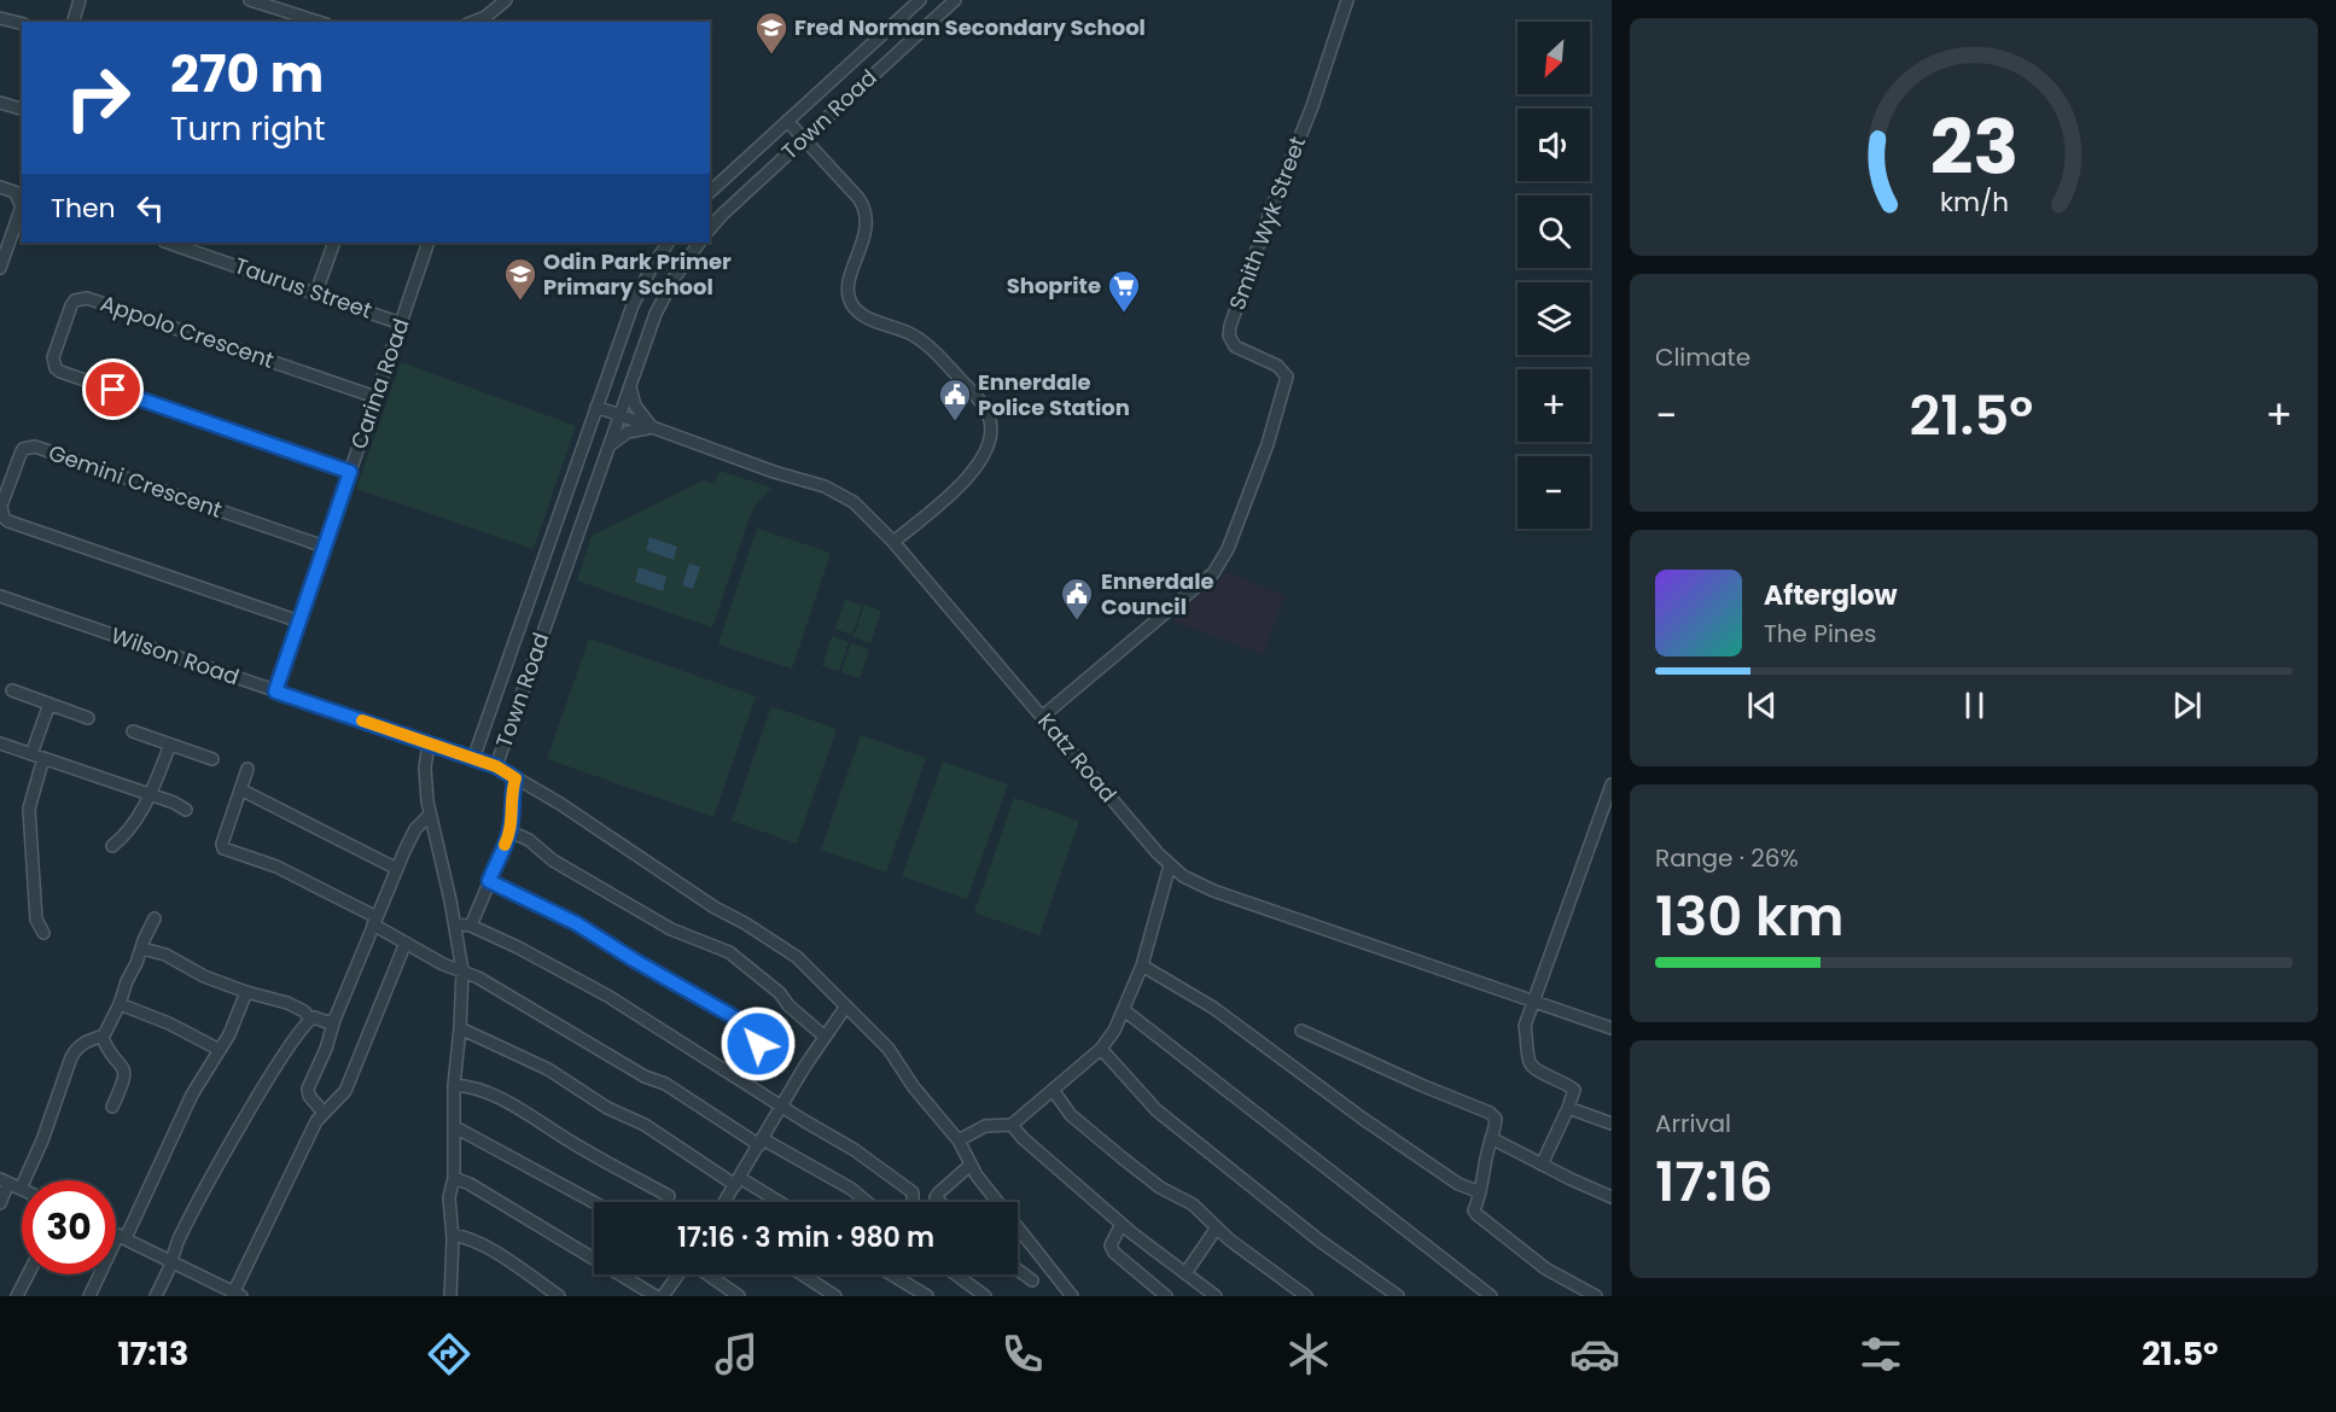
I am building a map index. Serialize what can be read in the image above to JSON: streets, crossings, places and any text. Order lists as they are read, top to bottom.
{
  "streets": {
    "street": [
      "Town Road",
      "Smith Wyk Street",
      "Taurus Street",
      "Appolo Crescent",
      "Carina Road",
      "Gemini Crescent",
      "Wilson Road",
      "Katz Road"
    ]
  },
  "crossings": [
    ["Town Road", "Wilson Road"],
    ["Town Road", "Katz Road"],
    ["Smith Wyk Street", "Katz Road"],
    ["Taurus Street", "Carina Road"],
    ["Appolo Crescent", "Carina Road"],
    ["Carina Road", "Gemini Crescent"],
    ["Carina Road", "Wilson Road"]
  ],
  "places": {
    "school or university": ["Fred Norman Secondary School", "Odin Park Primer Primary School"],
    "supermarket": ["Shoprite"],
    "public building": ["Ennerdale Police Station", "Ennerdale Council"]
  },
  "north": "bottom left",
  "page": {
    "map_buttons": ["+", "−"],
    "turn": ["270 m", "Turn right"],
    "then": "Then",
    "tile": [
      "Climate",
      ["Range · 26%", "130 km"],
      ["Arrival", "17:16"]
    ],
    "heat": ["−", "21.5°", "+"],
    "song": ["Afterglow", "The Pines"],
    "limit": "30",
    "trip": "17:16 · 3 min · 980 m",
    "tabs": ["17:13", "21.5°"],
    "gauge": ["23", "km/h"]
  }
}
